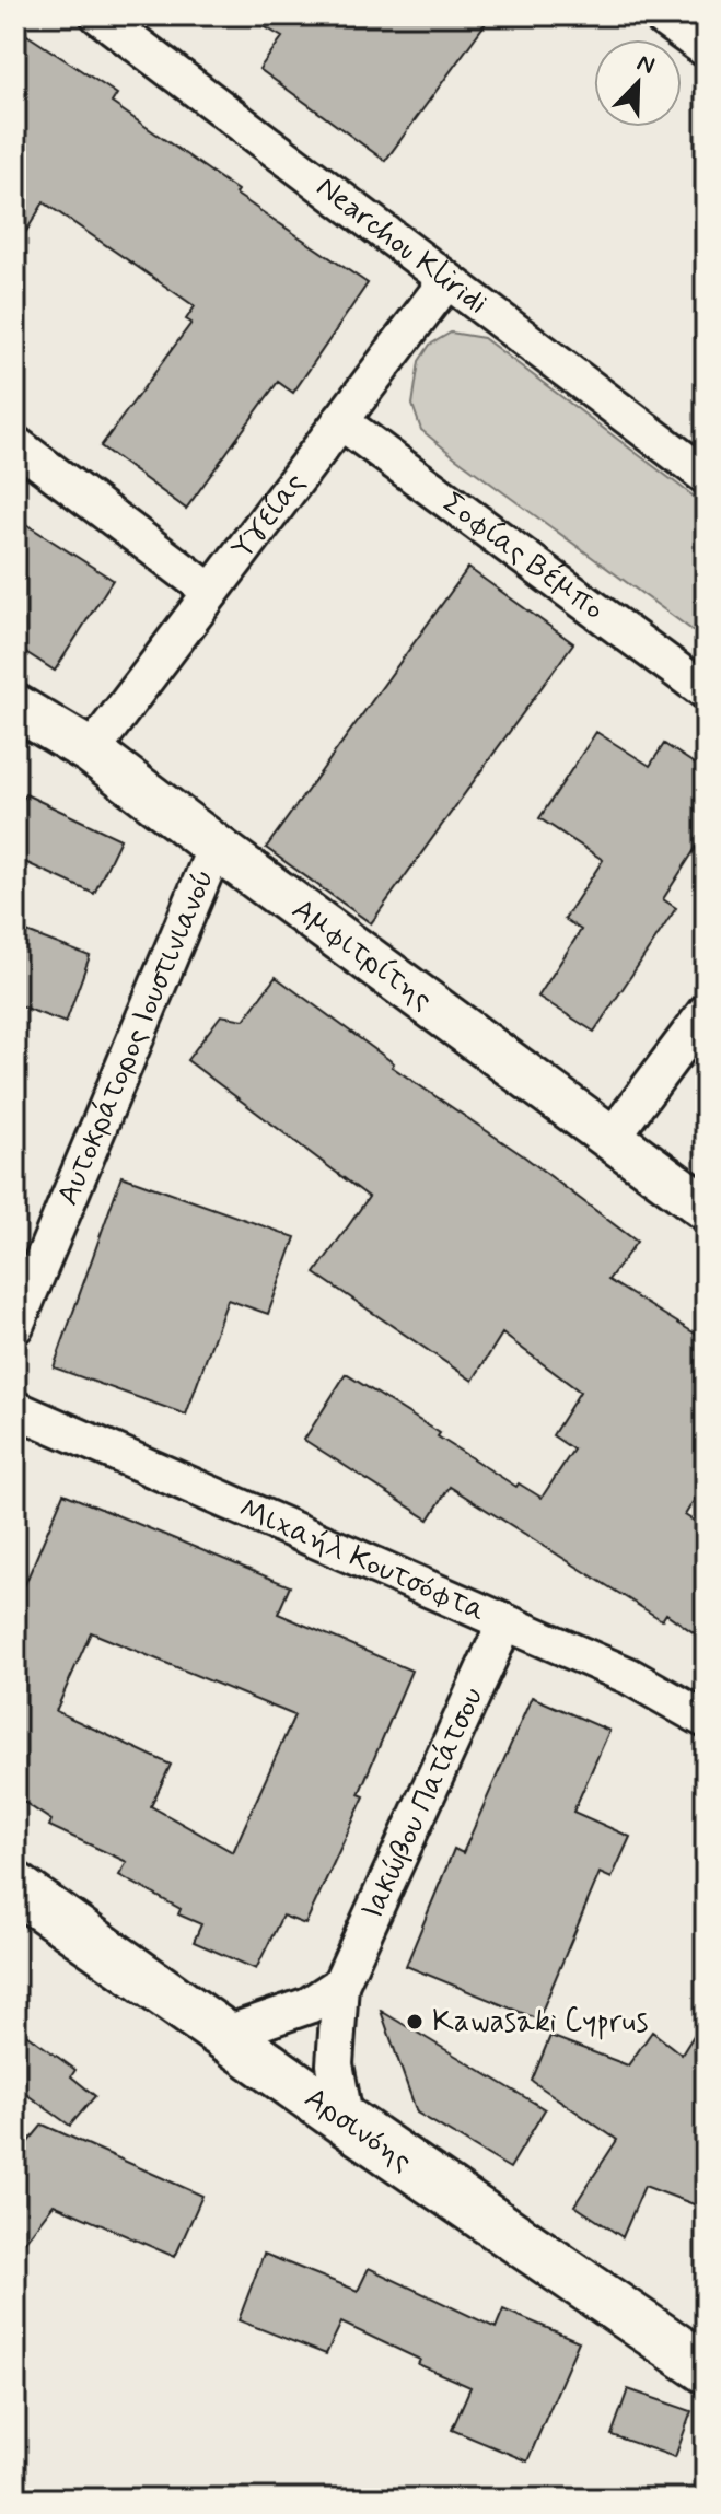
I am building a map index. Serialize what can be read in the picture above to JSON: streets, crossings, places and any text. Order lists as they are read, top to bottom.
{
  "streets": {
    "main road": ["Αρσινόης"],
    "street": [
      "Nearchou Kliridi",
      "Υγείας",
      "Σοφίας Βέμπο",
      "Αμφιτρίτης",
      "Αυτοκράτορος Ιουστινιανού",
      "Μιχαήλ Κουτσόφτα",
      "Ιακώβου Πατάτσου"
    ]
  },
  "crossings": [
    ["Nearchou Kliridi", "Υγείας"],
    ["Υγείας", "Σοφίας Βέμπο"],
    ["Υγείας", "Αμφιτρίτης"],
    ["Αμφιτρίτης", "Αυτοκράτορος Ιουστινιανού"],
    ["Μιχαήλ Κουτσόφτα", "Ιακώβου Πατάτσου"],
    ["Ιακώβου Πατάτσου", "Αρσινόης"]
  ],
  "places": ["Kawasaki Cyprus"],
  "north": "top right"
}
